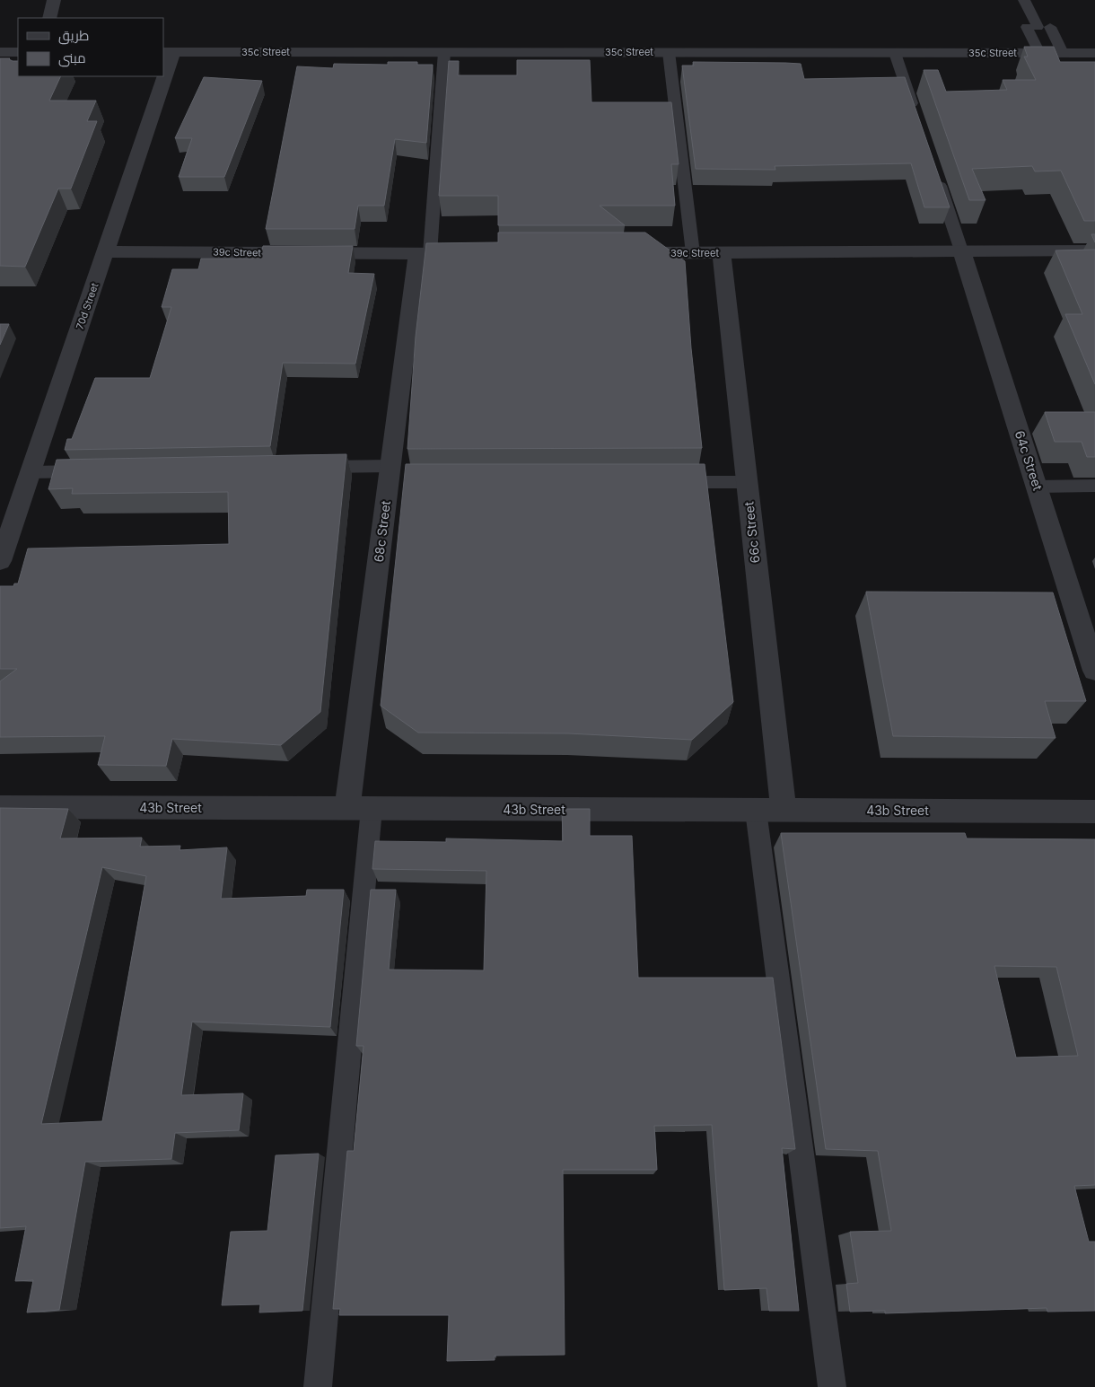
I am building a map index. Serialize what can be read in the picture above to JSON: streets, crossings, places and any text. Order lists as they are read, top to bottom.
{
  "streets": {
    "street": [
      "35c Street",
      "39c Street",
      "70d Street",
      "64c Street",
      "68c Street",
      "66c Street",
      "43b Street"
    ]
  },
  "crossings": [
    ["35c Street", "70d Street"],
    ["39c Street", "70d Street"],
    ["39c Street", "64c Street"],
    ["39c Street", "68c Street"],
    ["39c Street", "66c Street"],
    ["68c Street", "43b Street"],
    ["66c Street", "43b Street"]
  ],
  "legend": ["طريق", "مبنى"]
}
